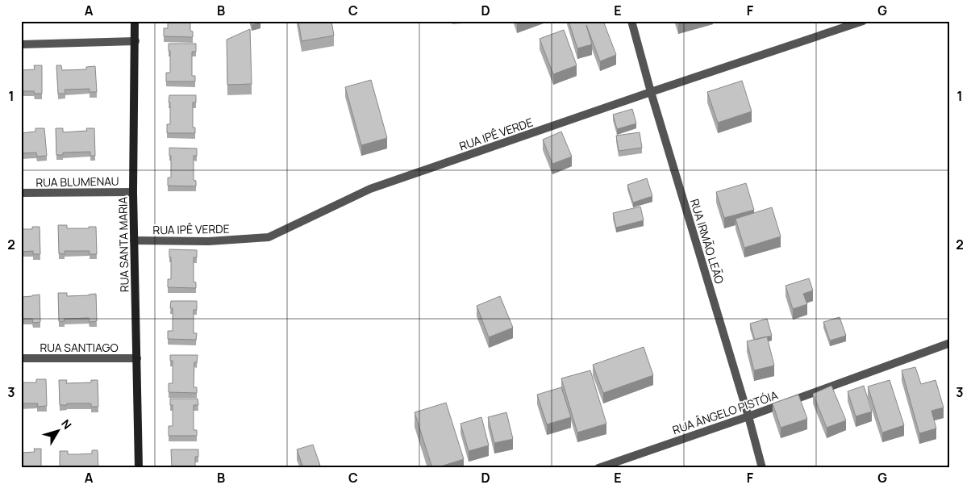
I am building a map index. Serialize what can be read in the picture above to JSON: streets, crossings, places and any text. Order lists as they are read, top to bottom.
{
  "streets": {
    "street": [
      "RUA IPÊ VERDE",
      "RUA BLUMENAU",
      "RUA IRMÃO LEÃO",
      "RUA SANTA MARIA",
      "RUA SANTIAGO",
      "RUA ÂNGELO PISTÓIA"
    ]
  },
  "crossings": [
    ["RUA IPÊ VERDE", "RUA IRMÃO LEÃO"],
    ["RUA IPÊ VERDE", "RUA SANTA MARIA"],
    ["RUA BLUMENAU", "RUA SANTA MARIA"],
    ["RUA IRMÃO LEÃO", "RUA ÂNGELO PISTÓIA"],
    ["RUA SANTA MARIA", "RUA SANTIAGO"]
  ],
  "north": "top right",
  "grid": {
    "columns": [
      "A",
      "B",
      "C",
      "D",
      "E",
      "F",
      "G"
    ],
    "rows": ["1", "2", "3"]
  }
}
